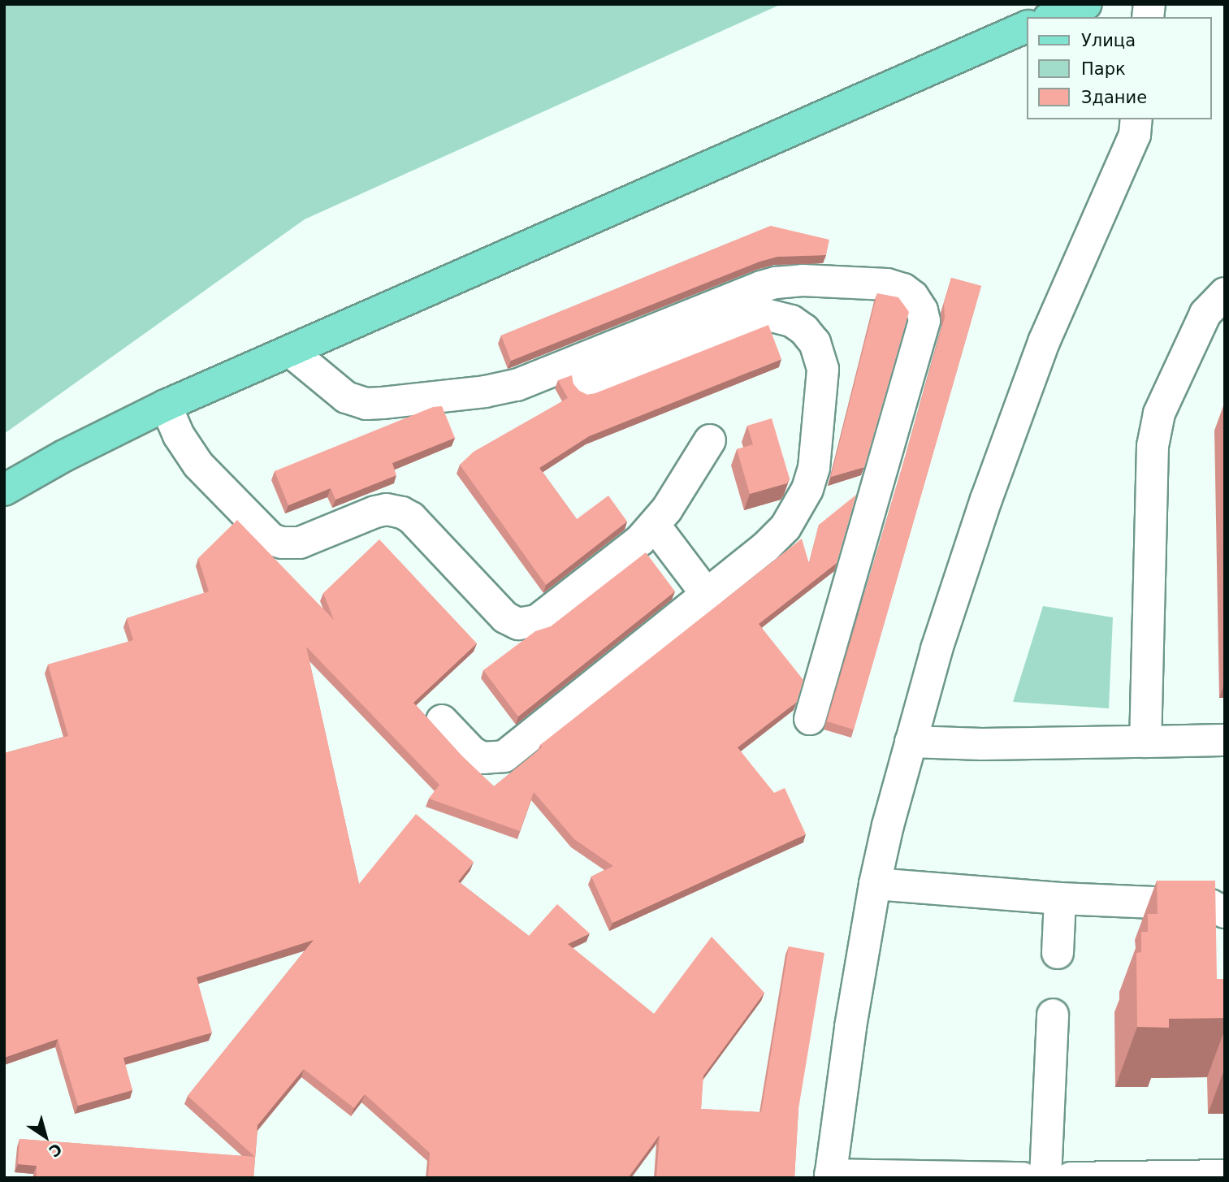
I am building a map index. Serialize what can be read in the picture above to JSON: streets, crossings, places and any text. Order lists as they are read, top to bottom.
{
  "legend": ["Улица", "Парк", "Здание"],
  "north": "bottom right"
}
